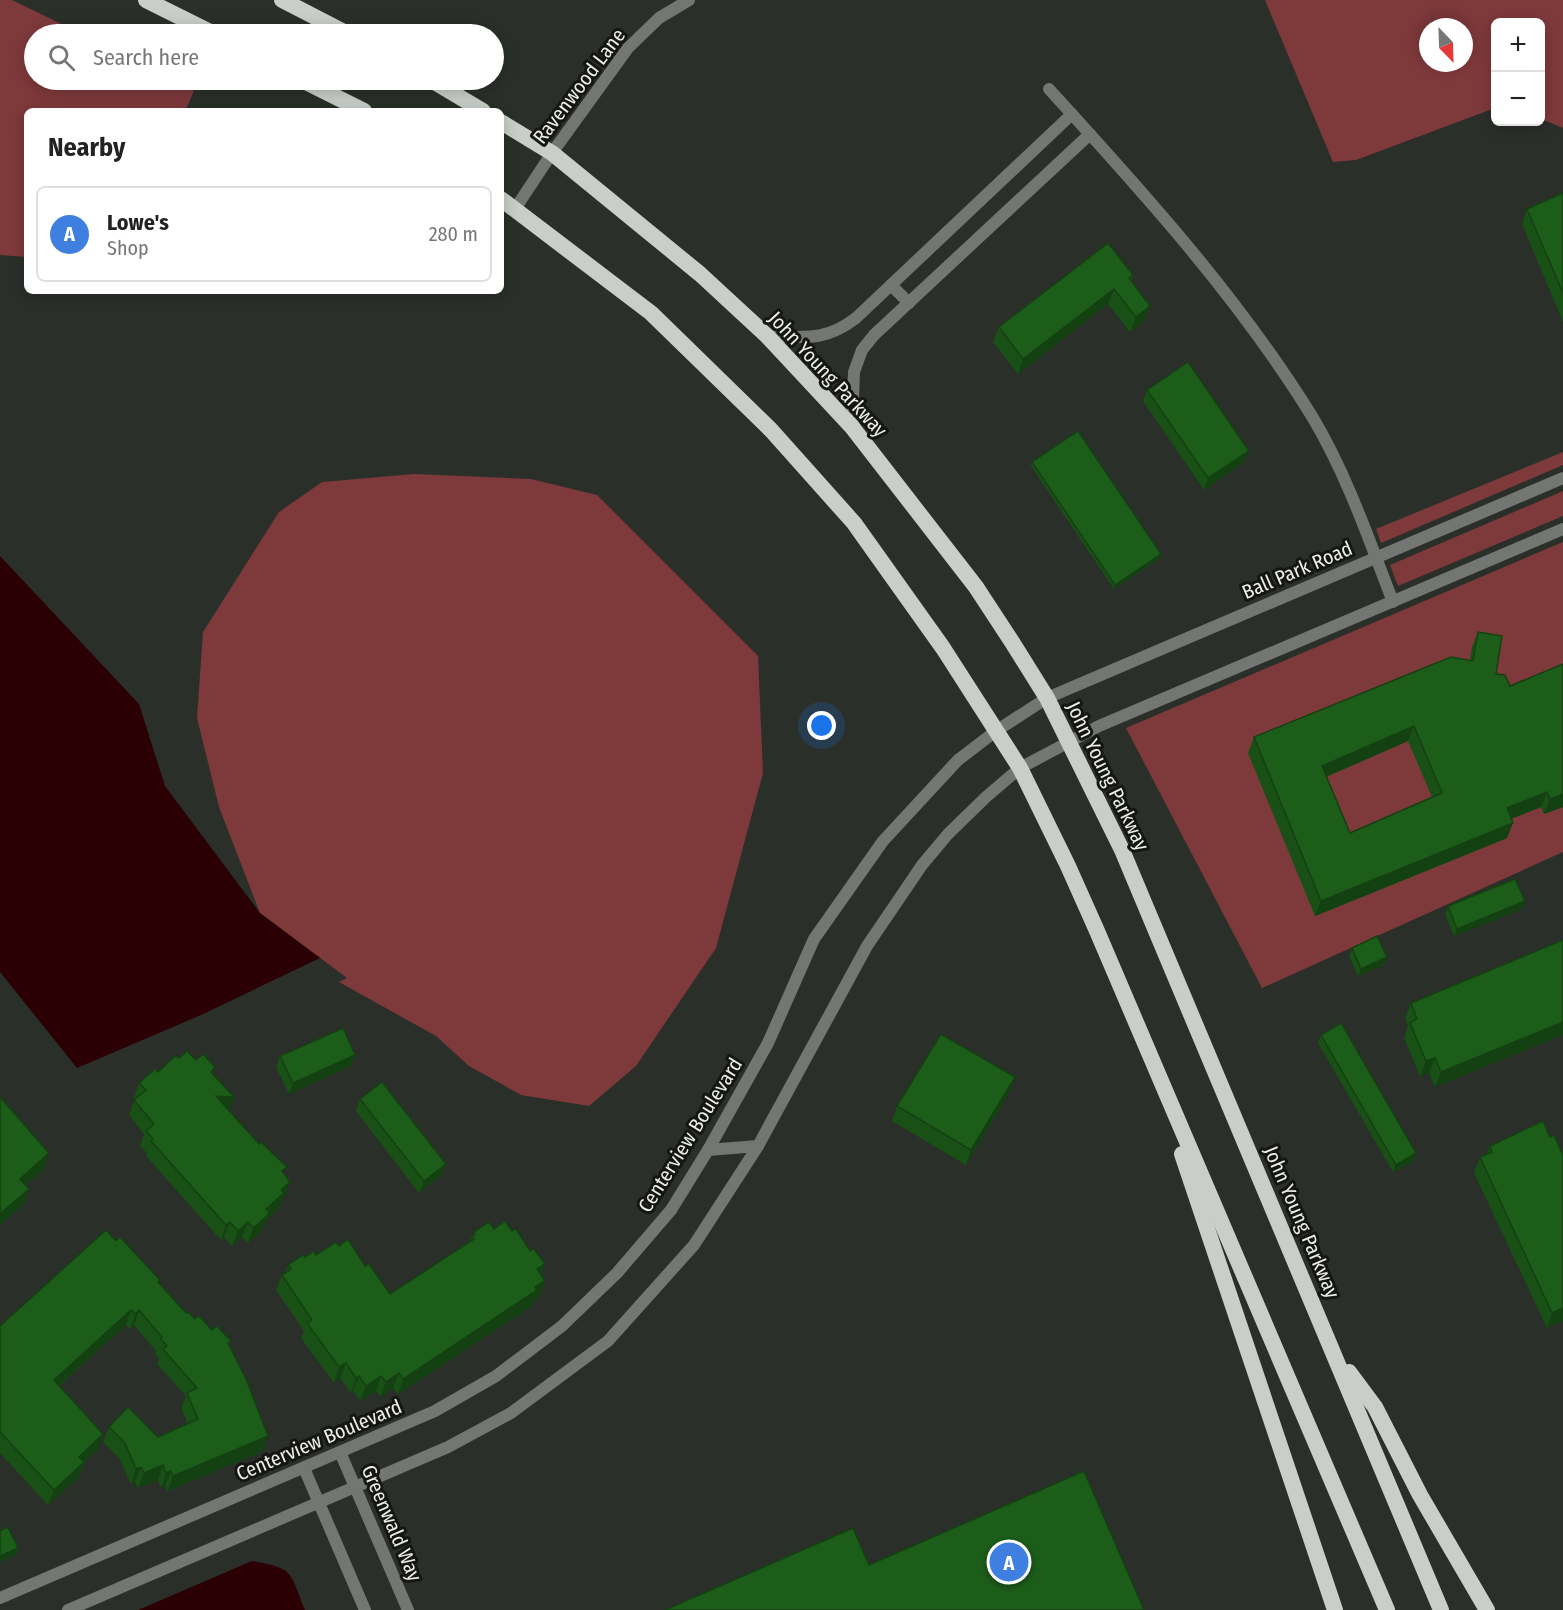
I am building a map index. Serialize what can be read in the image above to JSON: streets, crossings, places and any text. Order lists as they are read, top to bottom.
{
  "streets": {
    "highway": ["John Young Parkway"],
    "street": [
      "Ravenwood Lane",
      "Ball Park Road",
      "Centerview Boulevard",
      "Greenwald Way"
    ]
  },
  "crossings": [
    ["Ravenwood Lane", "John Young Parkway"],
    ["John Young Parkway", "Ball Park Road"],
    ["John Young Parkway", "Centerview Boulevard"],
    ["Ball Park Road", "Centerview Boulevard"],
    ["Centerview Boulevard", "Greenwald Way"]
  ],
  "north": "bottom right",
  "page": {
    "map_buttons": ["+", "−"],
    "search": "Search here",
    "heading": "Nearby",
    "list": [
      {
        "mark": "A",
        "name": "Lowe's",
        "note": "Shop",
        "value": "280 m"
      }
    ],
    "pins": "A"
  }
}
